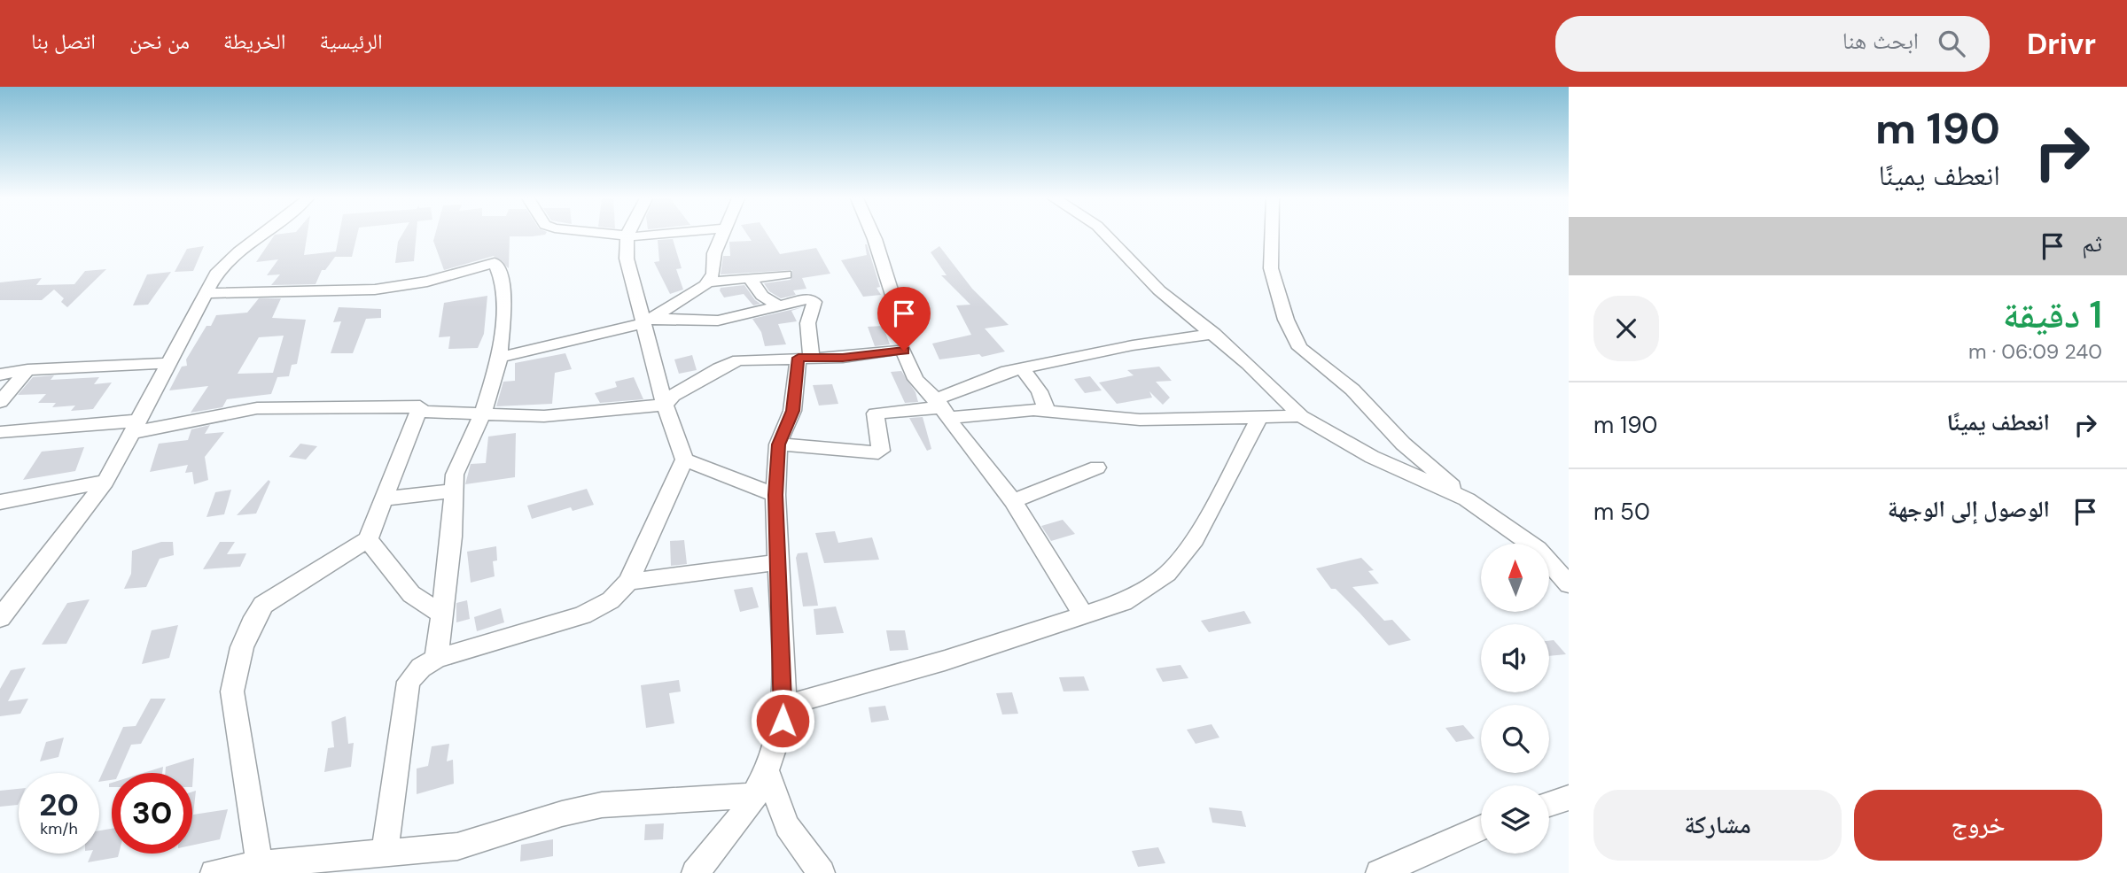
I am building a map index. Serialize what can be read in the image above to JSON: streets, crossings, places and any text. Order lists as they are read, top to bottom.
{
  "north": "top",
  "page": {
    "header": "Drivr",
    "search": "ابحث هنا",
    "nav": [
      "الرئيسية",
      "الخريطة",
      "من نحن",
      "اتصل بنا"
    ],
    "turn": ["190 m", "انعطف يمينًا"],
    "then": "ثم",
    "heading": ["1 دقيقة", "240 m · 06:09"],
    "list": [
      {
        "name": "انعطف يمينًا",
        "value": "190 m"
      },
      {
        "name": "الوصول إلى الوجهة",
        "value": "50 m"
      }
    ],
    "speed": "20 km/h",
    "limit": "30",
    "buttons": ["خروج", "مشاركة"]
  }
}
